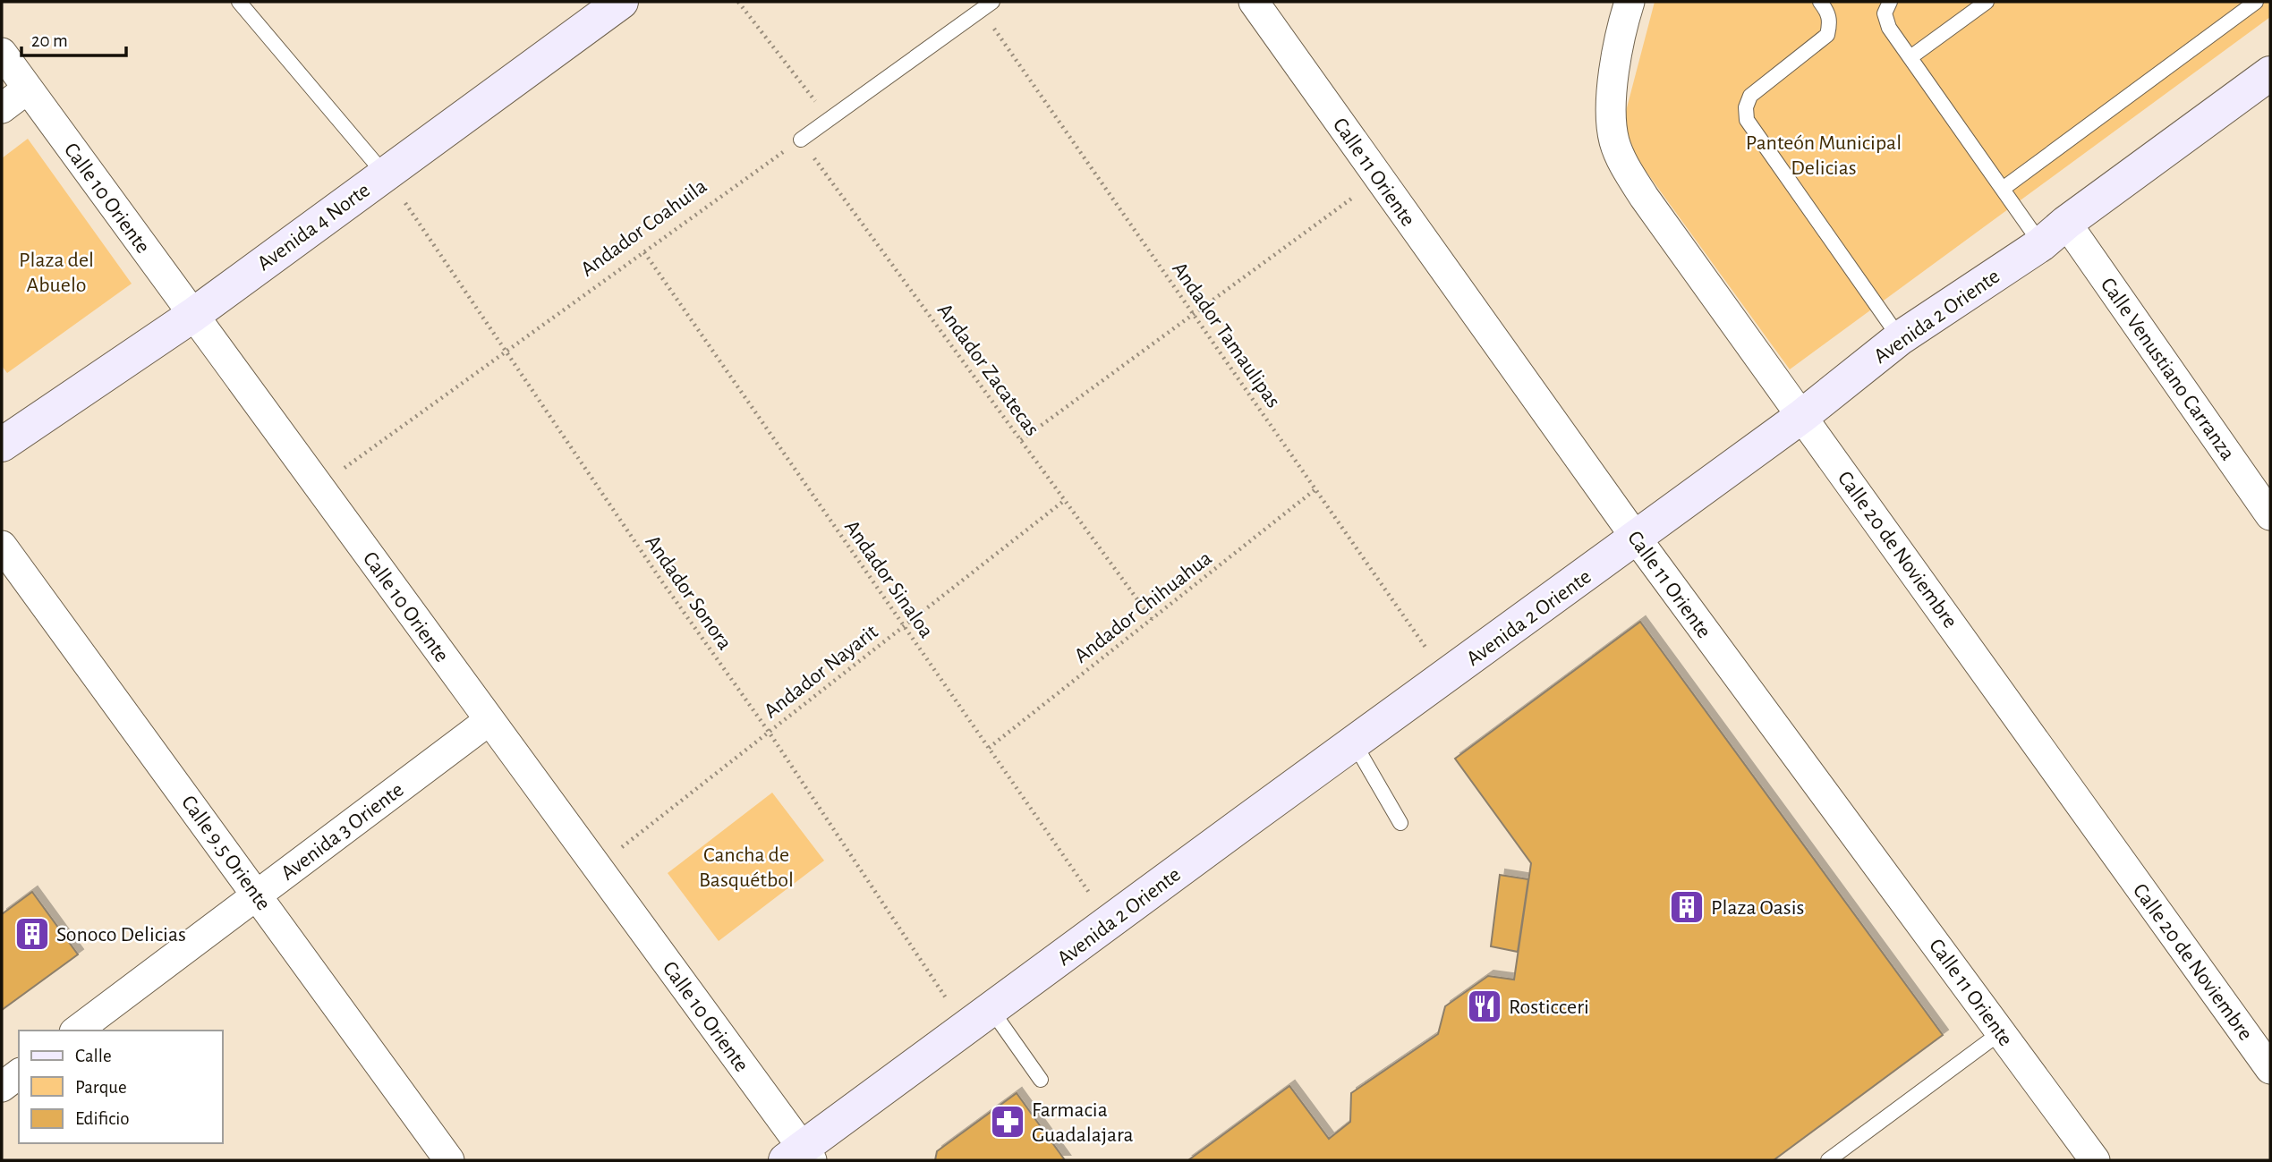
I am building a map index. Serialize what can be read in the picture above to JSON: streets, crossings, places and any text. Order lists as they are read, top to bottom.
{
  "streets": {
    "street": [
      "Calle 11 Oriente",
      "Calle 10 Oriente",
      "Avenida 4 Norte",
      "Avenida 2 Oriente",
      "Calle Venustiano Carranza",
      "Calle 20 de Noviembre",
      "Avenida 3 Oriente",
      "Calle 9.5 Oriente"
    ],
    "path": [
      "Andador Coahuila",
      "Andador Tamaulipas",
      "Andador Zacatecas",
      "Andador Sinaloa",
      "Andador Sonora",
      "Andador Chihuahua",
      "Andador Nayarit"
    ]
  },
  "crossings": [
    ["Calle 11 Oriente", "Avenida 2 Oriente"],
    ["Calle 10 Oriente", "Avenida 4 Norte"],
    ["Calle 10 Oriente", "Andador Coahuila"],
    ["Calle 10 Oriente", "Avenida 2 Oriente"],
    ["Calle 10 Oriente", "Andador Nayarit"],
    ["Calle 10 Oriente", "Avenida 3 Oriente"],
    ["Avenida 4 Norte", "Andador Sonora"],
    ["Andador Coahuila", "Andador Zacatecas"],
    ["Andador Coahuila", "Andador Sinaloa"],
    ["Andador Coahuila", "Andador Sonora"],
    ["Avenida 2 Oriente", "Andador Tamaulipas"],
    ["Avenida 2 Oriente", "Calle Venustiano Carranza"],
    ["Avenida 2 Oriente", "Calle 20 de Noviembre"],
    ["Avenida 2 Oriente", "Andador Sinaloa"],
    ["Avenida 2 Oriente", "Andador Sonora"],
    ["Andador Tamaulipas", "Andador Chihuahua"],
    ["Andador Zacatecas", "Andador Chihuahua"],
    ["Andador Zacatecas", "Andador Nayarit"],
    ["Andador Sinaloa", "Andador Chihuahua"],
    ["Andador Sinaloa", "Andador Nayarit"],
    ["Andador Sonora", "Andador Nayarit"],
    ["Avenida 3 Oriente", "Calle 9.5 Oriente"]
  ],
  "parks": ["Panteón Municipal Delicias", "Plaza del Abuelo", "Cancha de Basquétbol"],
  "places": {
    "building": ["Plaza Oasis", "Sonoco Delicias"],
    "restaurant": ["Rosticceri"],
    "pharmacy": ["Farmacia Guadalajara"]
  },
  "legend": ["Calle", "Parque", "Edificio"],
  "scale_bar": "20 m"
}
